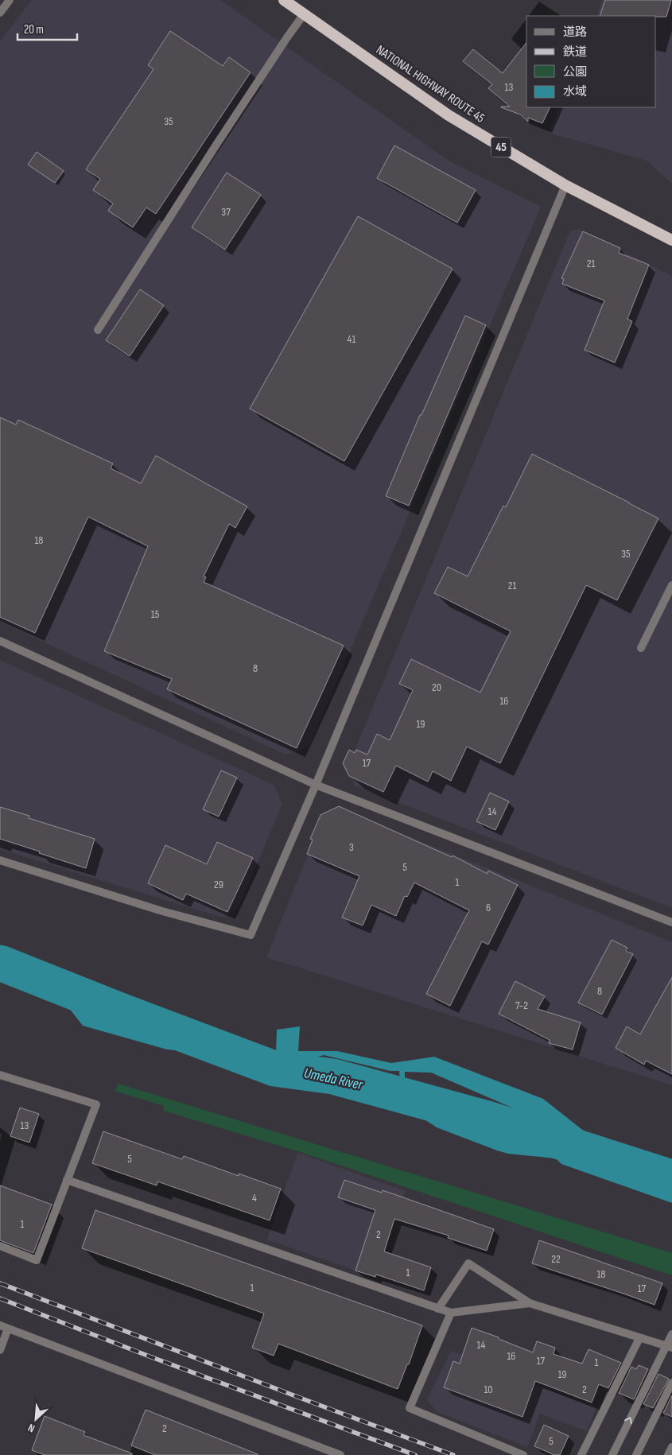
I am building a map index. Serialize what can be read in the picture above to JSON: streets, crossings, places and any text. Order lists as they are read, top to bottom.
{
  "streets": {
    "highway": ["NATIONAL HIGHWAY ROUTE 45", "45"]
  },
  "water": ["Umeda River"],
  "house_numbers": [
    "13",
    "35",
    "37",
    "21",
    "41",
    "18",
    "35",
    "21",
    "15",
    "8",
    "20",
    "16",
    "19",
    "17",
    "14",
    "3",
    "5",
    "1",
    "29",
    "6",
    "8",
    "7-2",
    "13",
    "5",
    "4",
    "1",
    "2",
    "22",
    "1",
    "18",
    "1",
    "17",
    "14",
    "16",
    "17",
    "1",
    "19",
    "10",
    "2",
    "2",
    "5"
  ],
  "legend": [
    "道路",
    "鉄道",
    "公園",
    "水域"
  ],
  "scale_bar": "20 m",
  "north": "bottom left"
}
